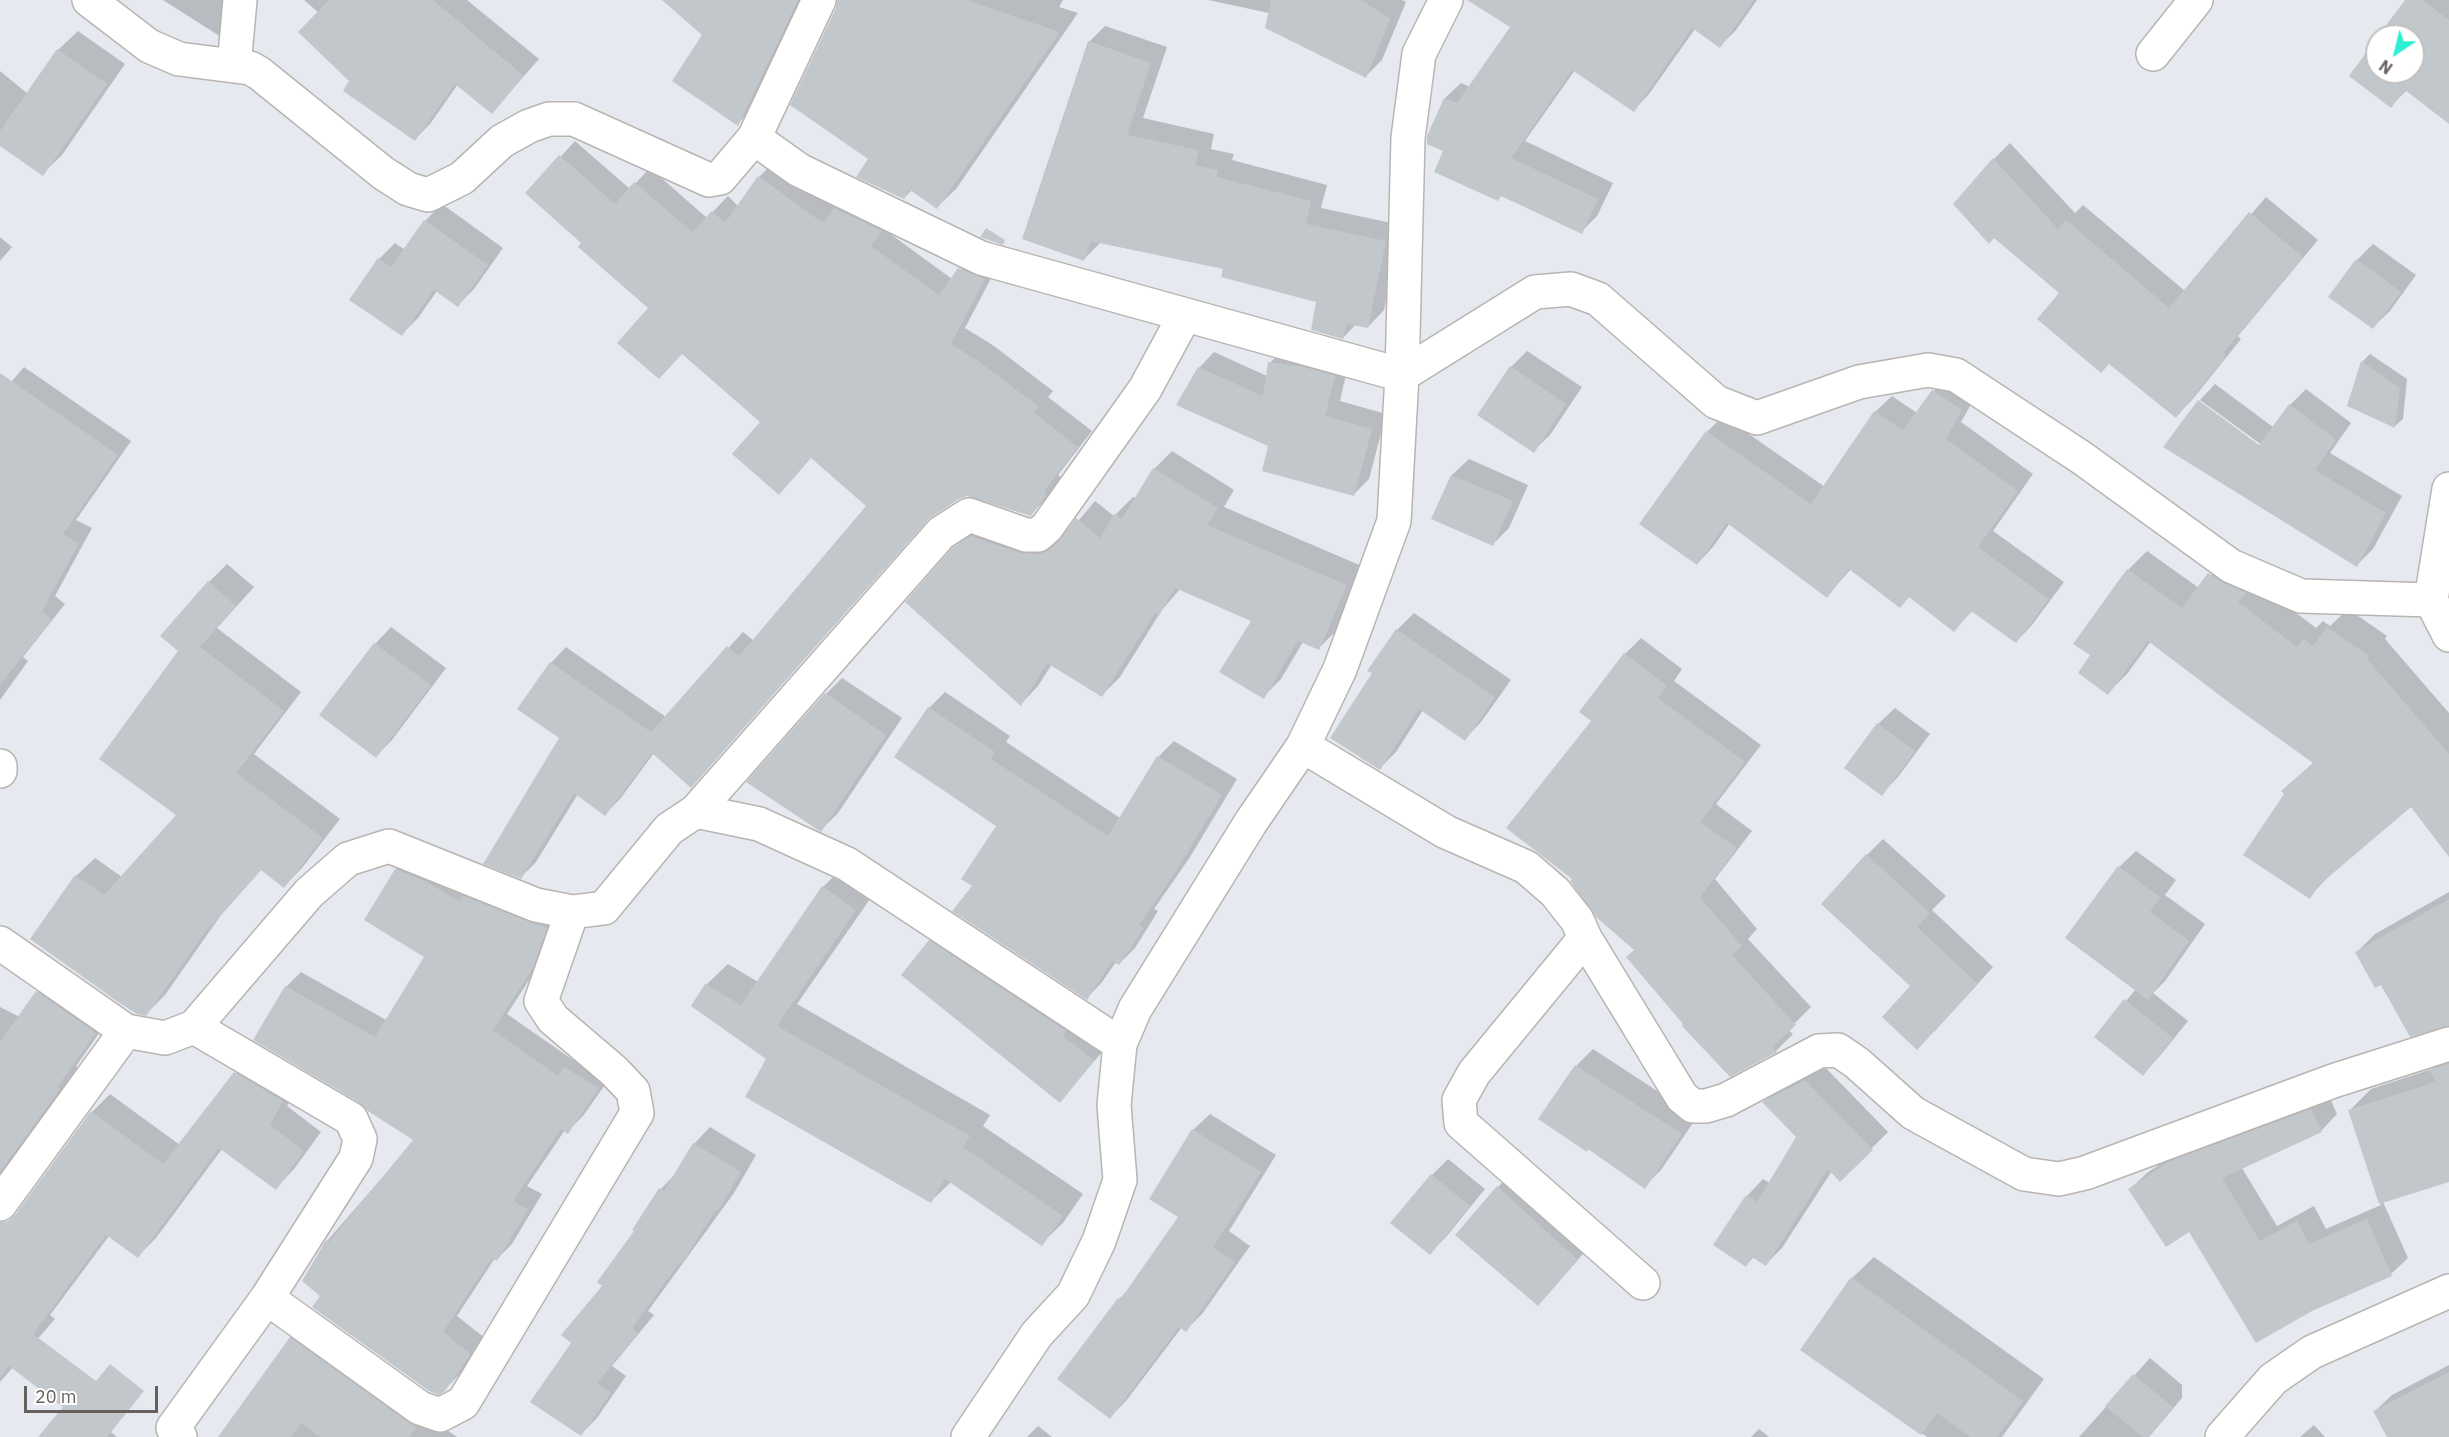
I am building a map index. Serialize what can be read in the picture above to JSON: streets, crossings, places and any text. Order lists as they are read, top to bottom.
{
  "scale_bar": "20 m",
  "north": "bottom left"
}
